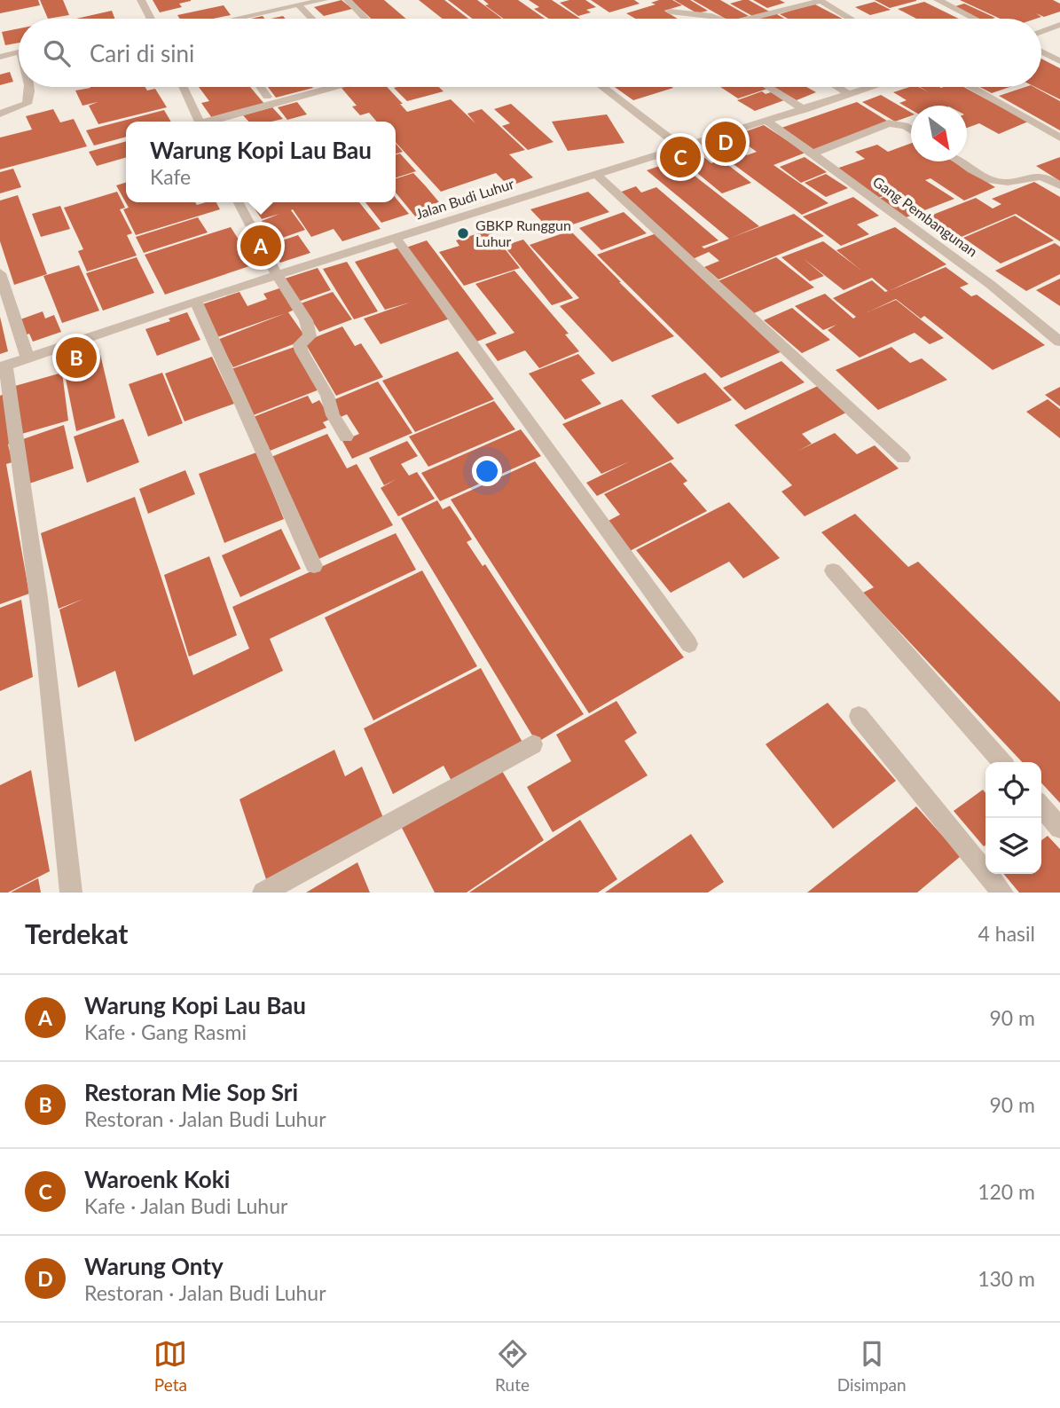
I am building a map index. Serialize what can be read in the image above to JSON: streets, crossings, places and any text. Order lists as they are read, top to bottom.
{
  "streets": {
    "street": ["Jalan Budi Luhur", "Gang Pembangunan"]
  },
  "crossings": [
    ["Jalan Budi Luhur", "Gang Pembangunan"]
  ],
  "places": ["GBKP Runggun Luhur"],
  "north": "bottom right",
  "page": {
    "search": "Cari di sini",
    "pins": [
      "D",
      "C",
      "A",
      "B"
    ],
    "popup": ["Warung Kopi Lau Bau", "Kafe"],
    "heading": ["Terdekat", "4 hasil"],
    "list": [
      {
        "mark": "A",
        "name": "Warung Kopi Lau Bau",
        "note": "Kafe · Gang Rasmi",
        "value": "90 m"
      },
      {
        "mark": "B",
        "name": "Restoran Mie Sop Sri",
        "note": "Restoran · Jalan Budi Luhur",
        "value": "90 m"
      },
      {
        "mark": "C",
        "name": "Waroenk Koki",
        "note": "Kafe · Jalan Budi Luhur",
        "value": "120 m"
      },
      {
        "mark": "D",
        "name": "Warung Onty",
        "note": "Restoran · Jalan Budi Luhur",
        "value": "130 m"
      }
    ],
    "nav": ["Peta", "Rute", "Disimpan"]
  }
}
